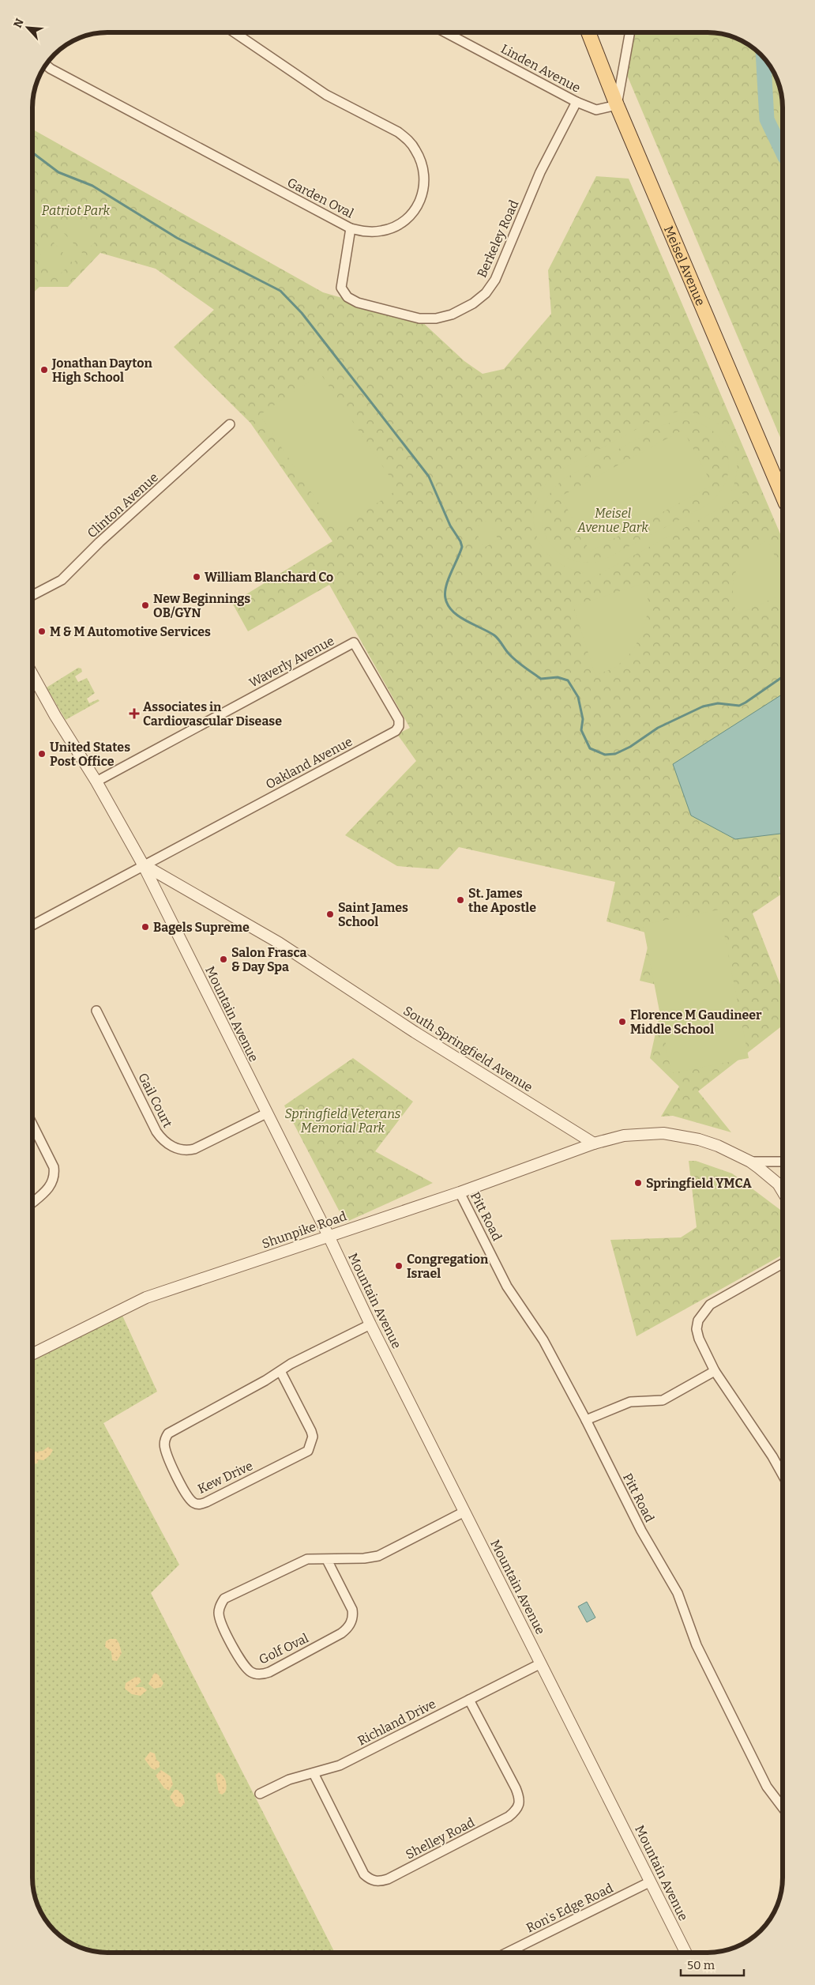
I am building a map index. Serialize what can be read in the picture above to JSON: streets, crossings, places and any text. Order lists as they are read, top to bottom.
{
  "streets": {
    "main road": ["Meisel Avenue"],
    "street": [
      "Linden Avenue",
      "Garden Oval",
      "Berkeley Road",
      "Clinton Avenue",
      "Waverly Avenue",
      "Oakland Avenue",
      "Mountain Avenue",
      "South Springfield Avenue",
      "Gail Court",
      "Pitt Road",
      "Shunpike Road",
      "Kew Drive",
      "Golf Oval",
      "Richland Drive",
      "Shelley Road",
      "Ron's Edge Road"
    ]
  },
  "crossings": [
    ["Linden Avenue", "Berkeley Road"],
    ["Linden Avenue", "Meisel Avenue"],
    ["Garden Oval", "Berkeley Road"],
    ["Waverly Avenue", "Oakland Avenue"],
    ["Waverly Avenue", "Mountain Avenue"],
    ["Oakland Avenue", "Mountain Avenue"],
    ["Oakland Avenue", "South Springfield Avenue"],
    ["Mountain Avenue", "South Springfield Avenue"],
    ["Mountain Avenue", "Gail Court"],
    ["Mountain Avenue", "Shunpike Road"],
    ["Mountain Avenue", "Kew Drive"],
    ["Mountain Avenue", "Golf Oval"],
    ["Mountain Avenue", "Richland Drive"],
    ["Mountain Avenue", "Ron's Edge Road"],
    ["South Springfield Avenue", "Shunpike Road"],
    ["Pitt Road", "Shunpike Road"],
    ["Richland Drive", "Shelley Road"]
  ],
  "parks": ["Patriot Park", "Meisel Avenue Park", "Springfield Veterans Memorial Park"],
  "places": {
    "other": [
      "Jonathan Dayton High School",
      "William Blanchard Co",
      "New Beginnings OB/GYN",
      "M & M Automotive Services",
      "United States Post Office",
      "St. James the Apostle",
      "Saint James School",
      "Bagels Supreme",
      "Salon Frasca & Day Spa",
      "Florence M Gaudineer Middle School",
      "Springfield YMCA",
      "Congregation Israel"
    ],
    "health": ["Associates in Cardiovascular Disease"]
  },
  "scale_bar": "50 m",
  "north": "top left"
}
